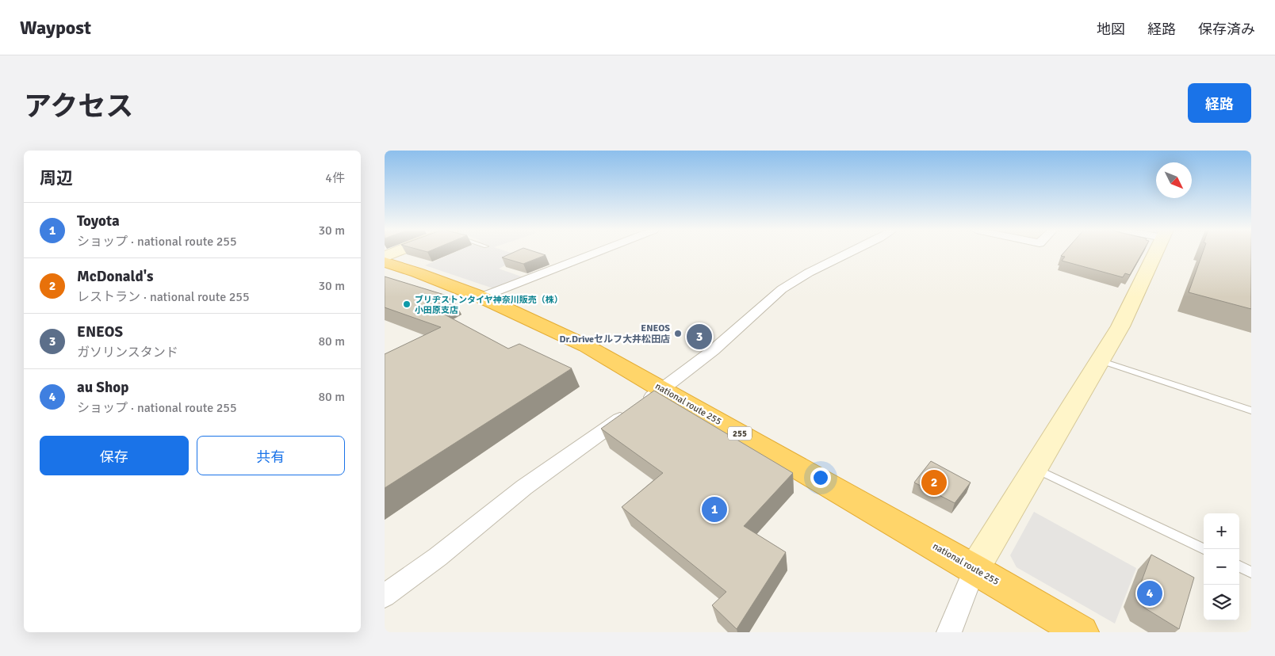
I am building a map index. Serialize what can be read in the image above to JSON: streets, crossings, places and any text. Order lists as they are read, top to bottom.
{
  "streets": {
    "highway": ["national route 255", "255"]
  },
  "places": ["ブリヂストンタイヤ神奈川販売（株） 小田原支店", "ENEOS Dr.Driveセルフ大井松田店"],
  "north": "bottom right",
  "page": {
    "header": "Waypost",
    "nav": ["地図", "経路", "保存済み"],
    "title": "アクセス",
    "buttons": [
      "経路",
      ["保存", "共有"]
    ],
    "heading": ["周辺", "4件"],
    "list": [
      {
        "mark": "1",
        "name": "Toyota",
        "note": "ショップ · national route 255",
        "value": "30 m"
      },
      {
        "mark": "2",
        "name": "McDonald's",
        "note": "レストラン · national route 255",
        "value": "30 m"
      },
      {
        "mark": "3",
        "name": "ENEOS",
        "note": "ガソリンスタンド",
        "value": "80 m"
      },
      {
        "mark": "4",
        "name": "au Shop",
        "note": "ショップ · national route 255",
        "value": "80 m"
      }
    ],
    "pins": [
      "3",
      "2",
      "1",
      "4"
    ],
    "map_buttons": ["+", "−"]
  }
}
